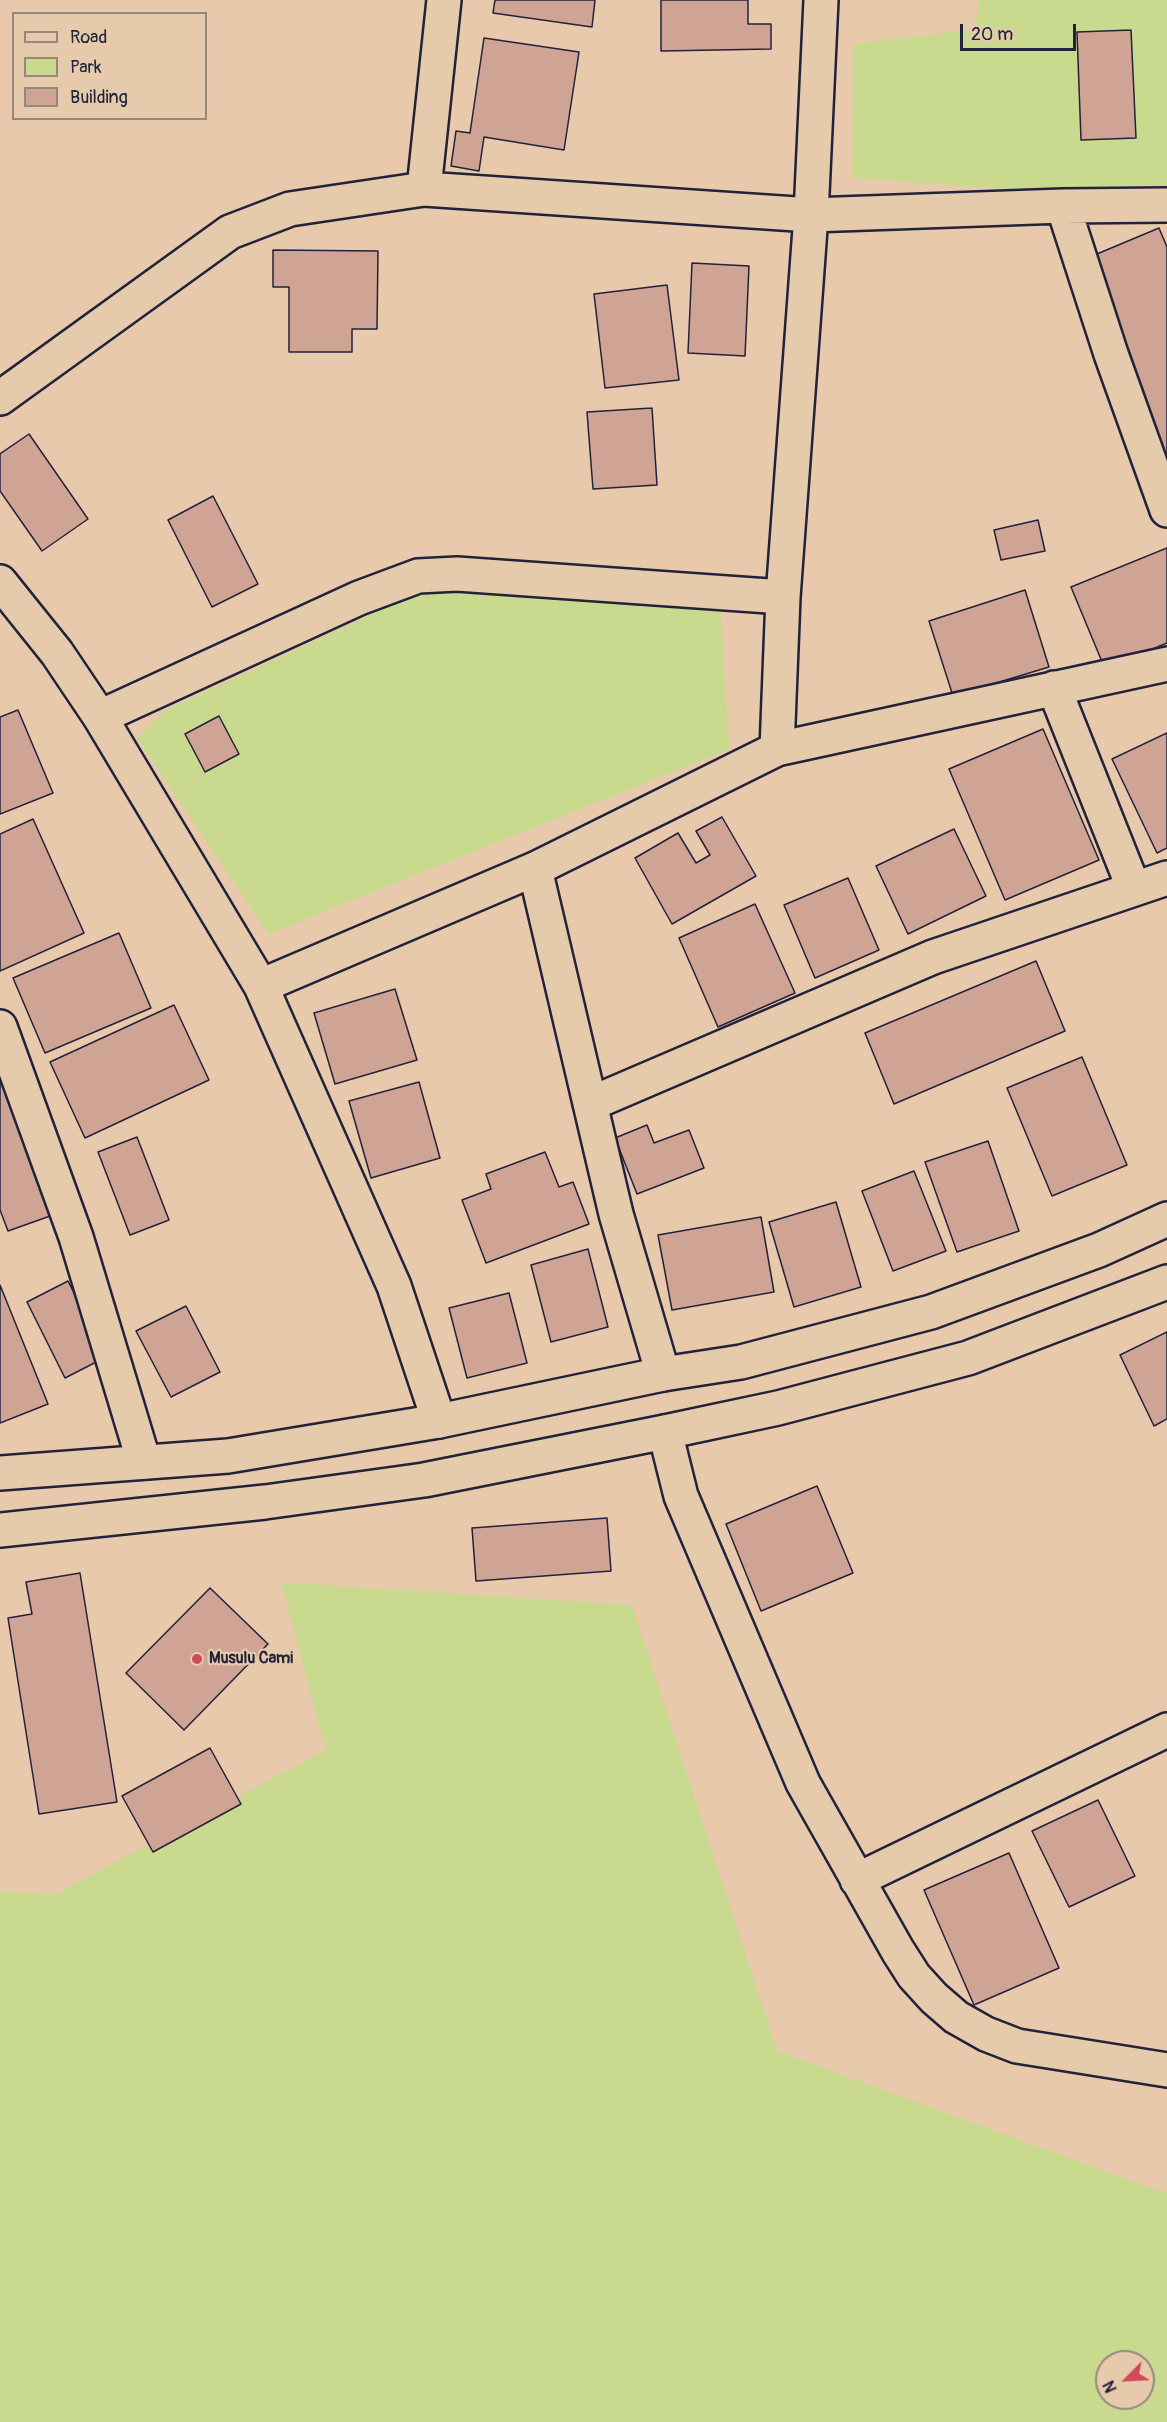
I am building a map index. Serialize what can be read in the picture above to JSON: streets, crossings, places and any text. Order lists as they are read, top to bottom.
{
  "places": ["Musulu Cami"],
  "legend": ["Road", "Park", "Building"],
  "scale_bar": "20 m",
  "north": "bottom left"
}
